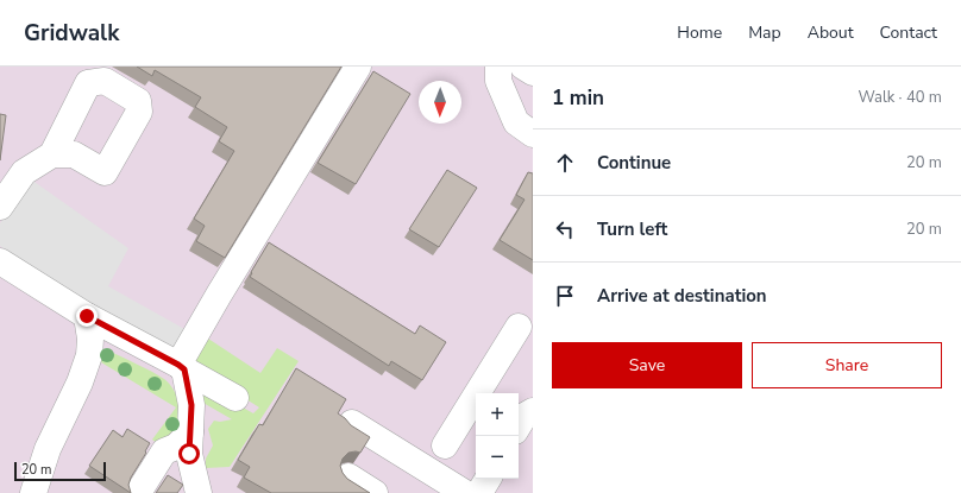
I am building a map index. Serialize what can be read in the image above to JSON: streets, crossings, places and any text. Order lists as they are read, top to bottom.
{
  "scale_bar": "20 m",
  "north": "bottom",
  "page": {
    "header": "Gridwalk",
    "nav": [
      "Home",
      "Map",
      "About",
      "Contact"
    ],
    "heading": ["1 min", "Walk · 40 m"],
    "list": [
      ["Continue", "20 m"],
      ["Turn left", "20 m"],
      "Arrive at destination"
    ],
    "buttons": ["Save", "Share"],
    "map_buttons": ["+", "−"],
    "scale": "20 m"
  }
}
